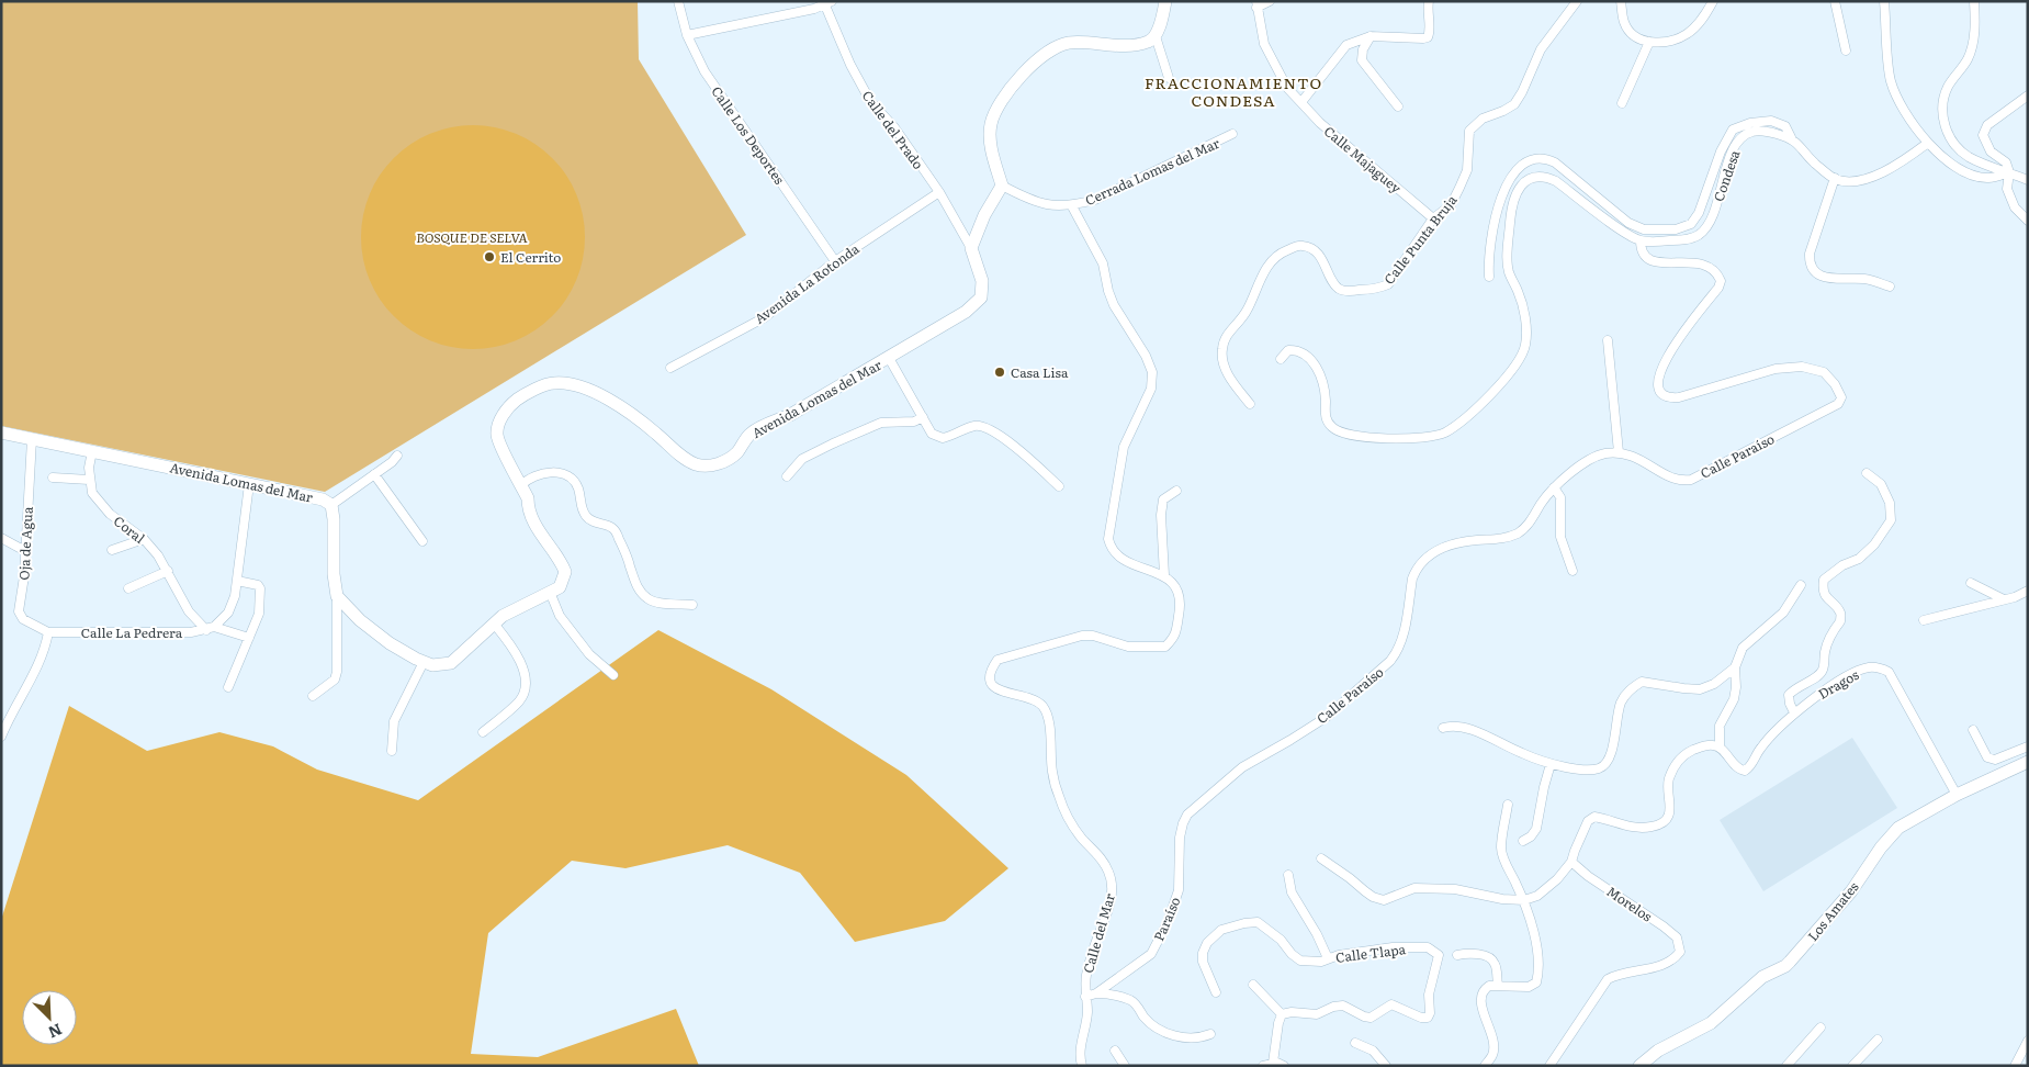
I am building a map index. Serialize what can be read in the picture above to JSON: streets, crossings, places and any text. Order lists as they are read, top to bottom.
{
  "streets": {
    "main road": ["Avenida Lomas del Mar", "Los Amates"],
    "street": [
      "Calle del Prado",
      "Calle Los Deportes",
      "Calle Majaguey",
      "Cerrada Lomas del Mar",
      "Condesa",
      "Calle Punta Bruja",
      "Avenida La Rotonda",
      "Calle Paraíso",
      "Coral",
      "Oja de Agua",
      "Calle La Pedrera",
      "Dragos",
      "Morelos",
      "Paraíso",
      "Calle del Mar",
      "Calle Tlapa"
    ]
  },
  "crossings": [
    ["Calle del Prado", "Calle Los Deportes"],
    ["Calle del Prado", "Avenida La Rotonda"],
    ["Calle del Prado", "Avenida Lomas del Mar"],
    ["Calle Los Deportes", "Avenida La Rotonda"],
    ["Calle Majaguey", "Calle Punta Bruja"],
    ["Condesa", "Calle Paraíso"],
    ["Avenida Lomas del Mar", "Oja de Agua"],
    ["Calle Paraíso", "Paraíso"],
    ["Coral", "Calle La Pedrera"],
    ["Oja de Agua", "Calle La Pedrera"],
    ["Dragos", "Los Amates"],
    ["Paraíso", "Calle del Mar"]
  ],
  "districts": ["FRACCIONAMIENTO CONDESA"],
  "parks": ["BOSQUE DE SELVA"],
  "places": ["El Cerrito", "Casa Lisa"],
  "north": "bottom right"
}
